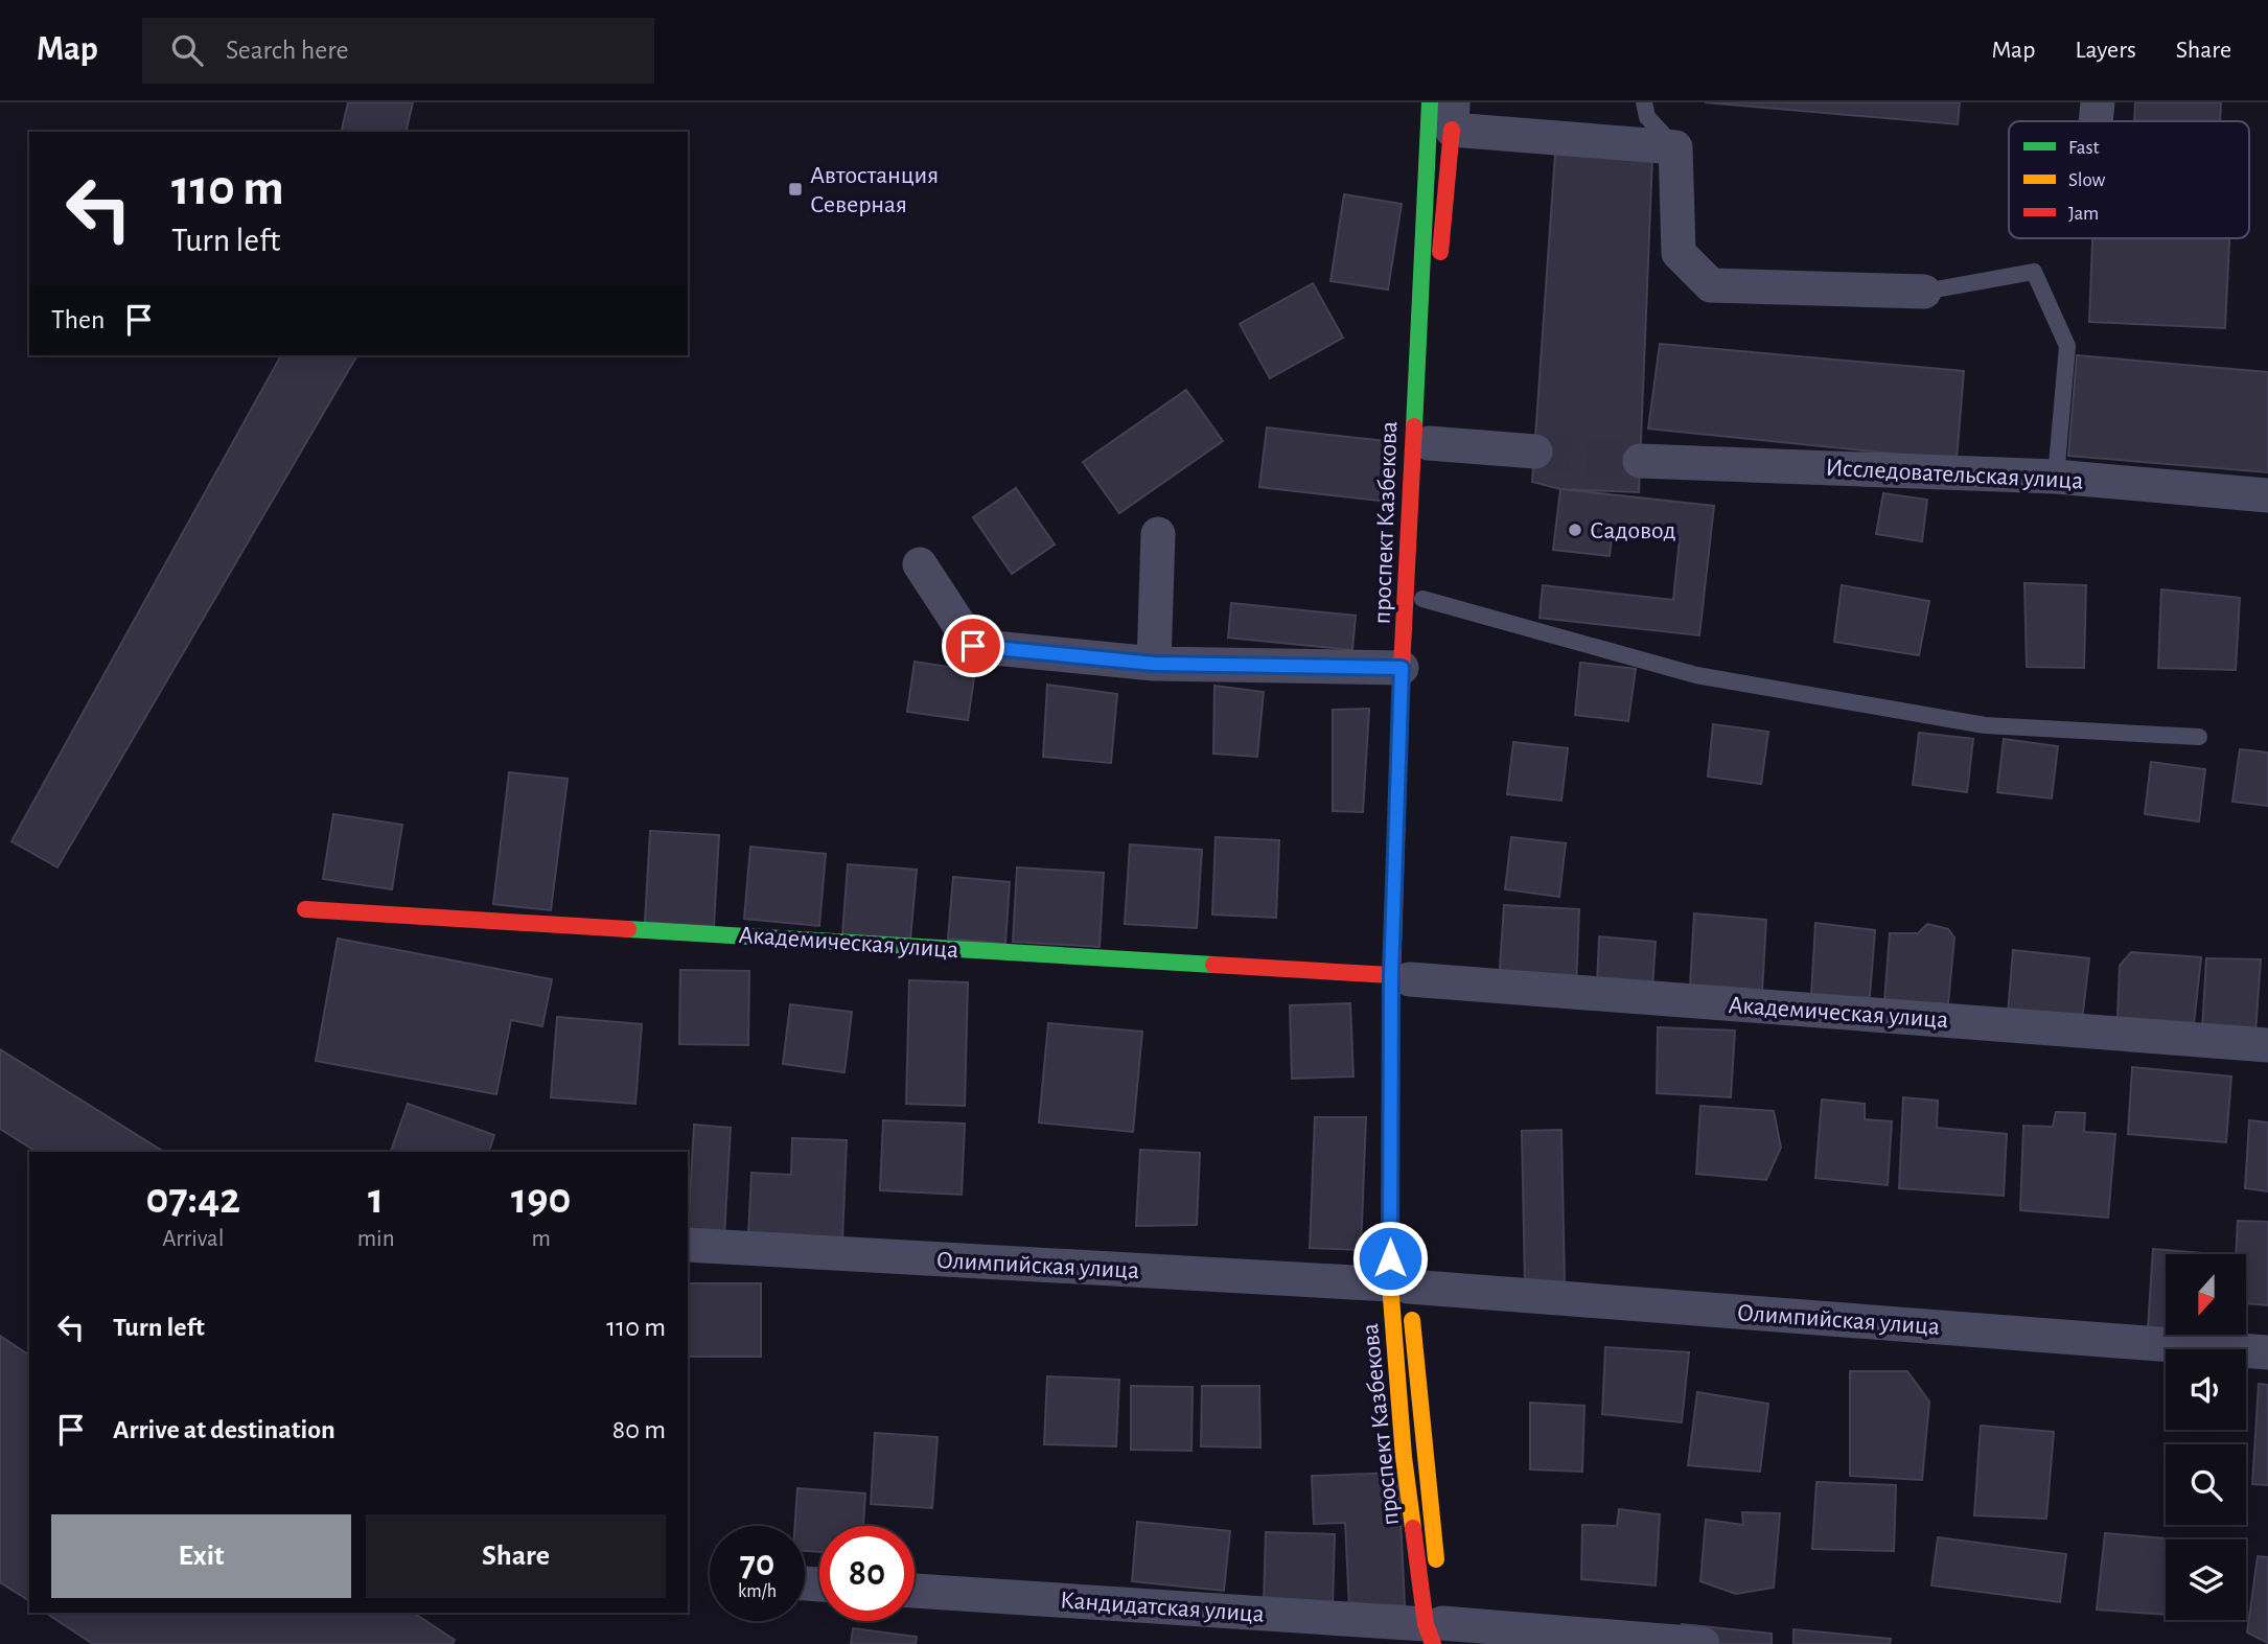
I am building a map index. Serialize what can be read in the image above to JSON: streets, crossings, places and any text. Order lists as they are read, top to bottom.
{
  "streets": {
    "main road": ["проспект Казбекова", "Академическая улица"],
    "street": ["Исследовательская улица", "Олимпийская улица", "Кандидатская улица"]
  },
  "crossings": [
    ["проспект Казбекова", "Академическая улица"],
    ["проспект Казбекова", "Олимпийская улица"],
    ["проспект Казбекова", "Кандидатская улица"]
  ],
  "places": {
    "transit": ["Автостанция Северная"],
    "other": ["Садовод"]
  },
  "legend": ["Fast", "Slow", "Jam"],
  "north": "bottom",
  "page": {
    "header": "Map",
    "search": "Search here",
    "nav": ["Map", "Layers", "Share"],
    "turn": ["110 m", "Turn left"],
    "then": "Then",
    "eta": [
      "07:42",
      "Arrival",
      "1",
      "min",
      "190",
      "m"
    ],
    "list": [
      {
        "name": "Turn left",
        "value": "110 m"
      },
      {
        "name": "Arrive at destination",
        "value": "80 m"
      }
    ],
    "buttons": ["Exit", "Share"],
    "speed": "70 km/h",
    "limit": "80"
  }
}
